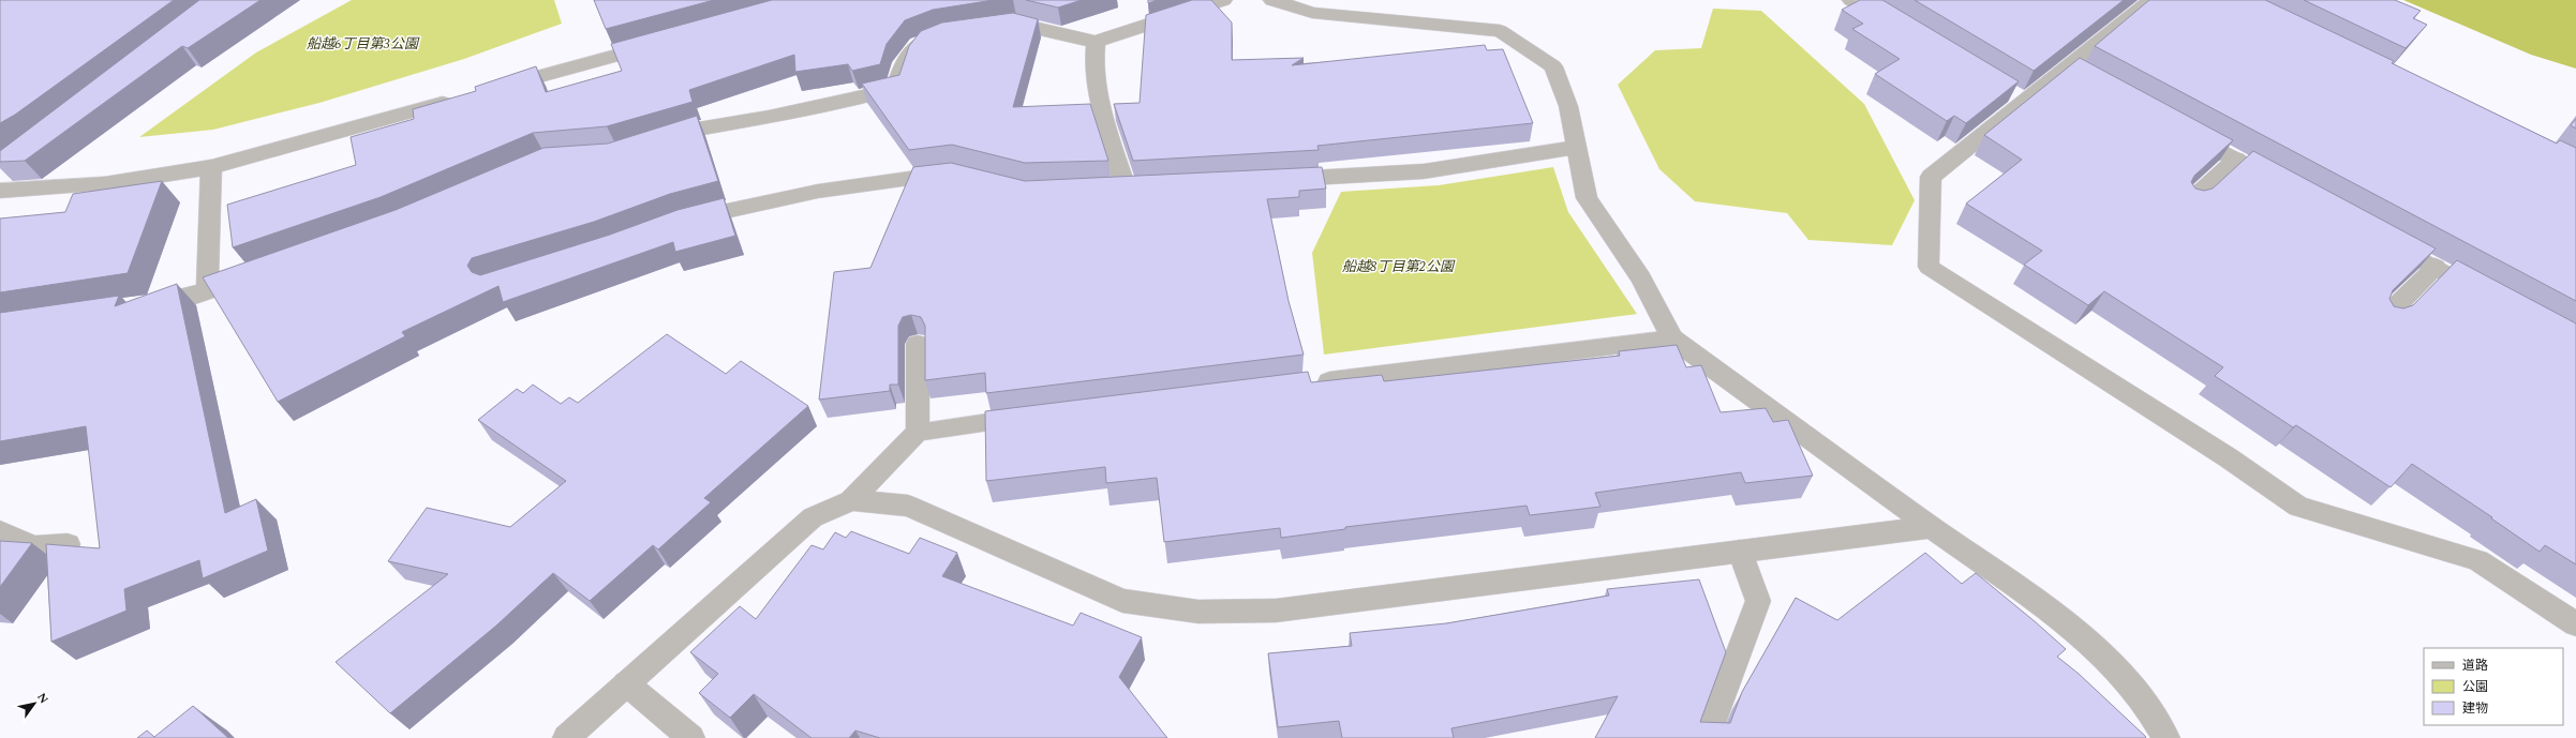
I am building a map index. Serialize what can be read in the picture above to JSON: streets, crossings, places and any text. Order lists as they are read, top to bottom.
{
  "parks": ["船越6丁目第3公園", "船越8丁目第2公園"],
  "legend": ["道路", "公園", "建物"],
  "north": "top right"
}
